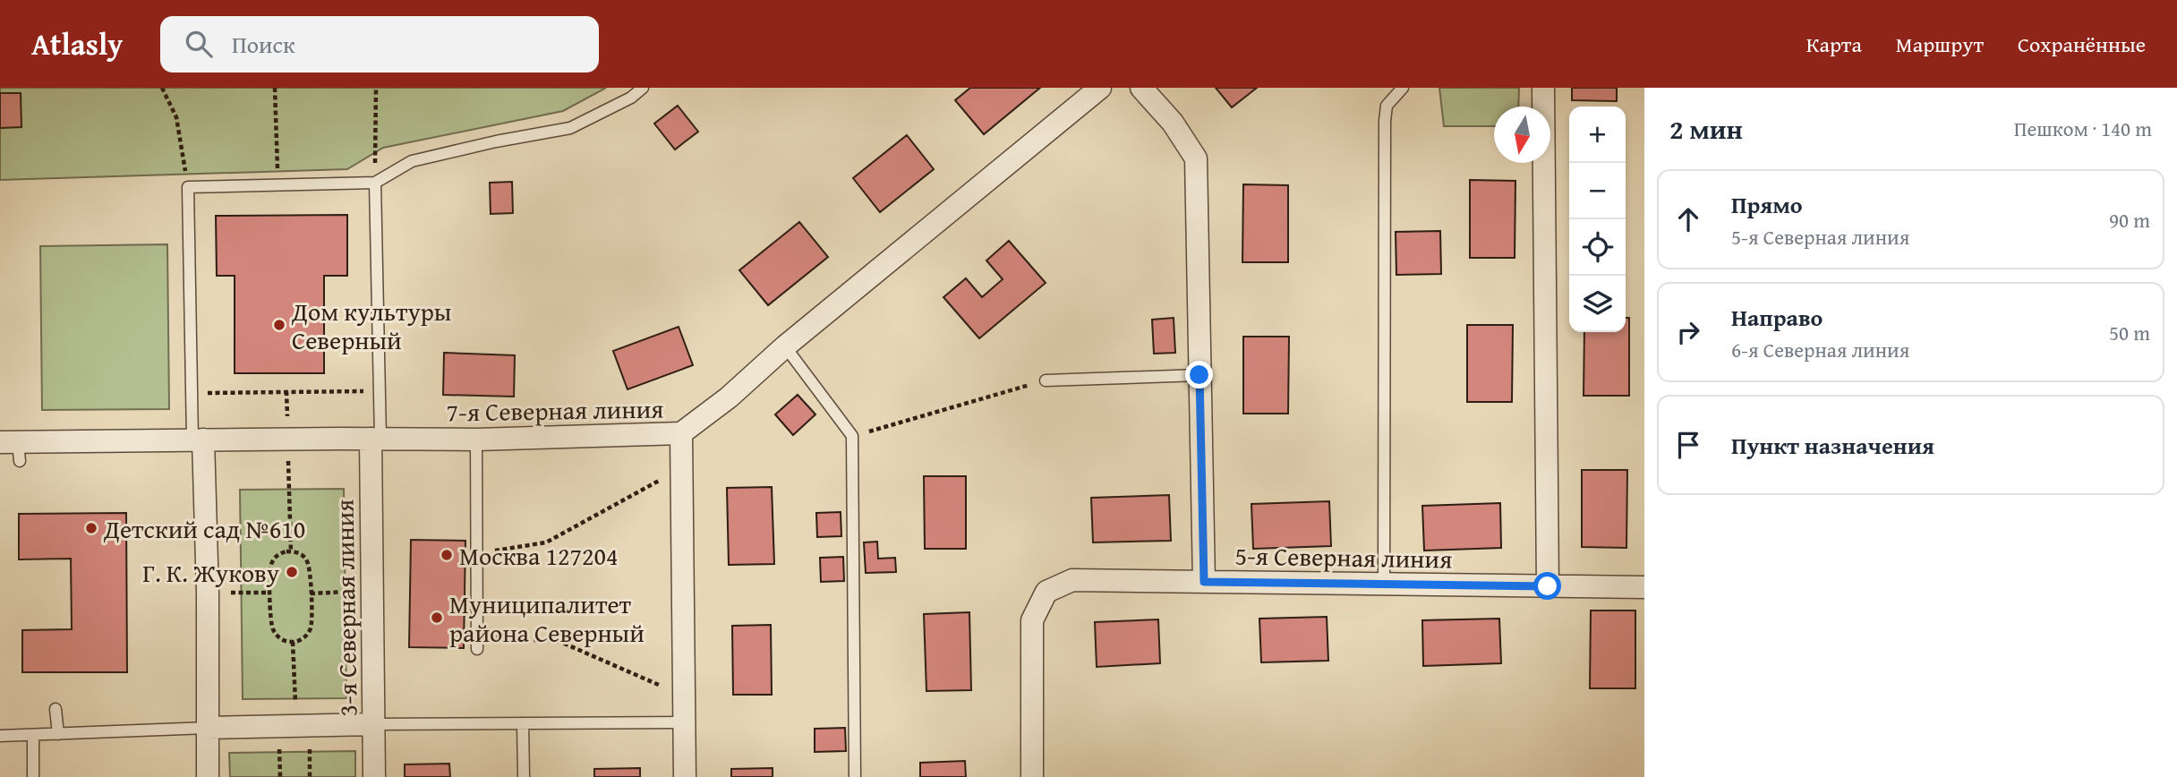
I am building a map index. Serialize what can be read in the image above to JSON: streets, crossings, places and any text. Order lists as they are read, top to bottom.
{
  "streets": {
    "street": ["7-я Северная линия", "5-я Северная линия", "3-я Северная линия"]
  },
  "crossings": [
    ["7-я Северная линия", "3-я Северная линия"]
  ],
  "places": [
    "Дом культуры Северный",
    "Детский сад №610",
    "Москва 127204",
    "Г. К. Жукову",
    "Муниципалитет района Северный"
  ],
  "north": "bottom",
  "page": {
    "header": "Atlasly",
    "search": "Поиск",
    "nav": ["Карта", "Маршрут", "Сохранённые"],
    "heading": ["2 мин", "Пешком · 140 m"],
    "map_buttons": ["+", "−"],
    "list": [
      ["Прямо", "5-я Северная линия", "90 m"],
      ["Направо", "6-я Северная линия", "50 m"],
      "Пункт назначения"
    ]
  }
}
